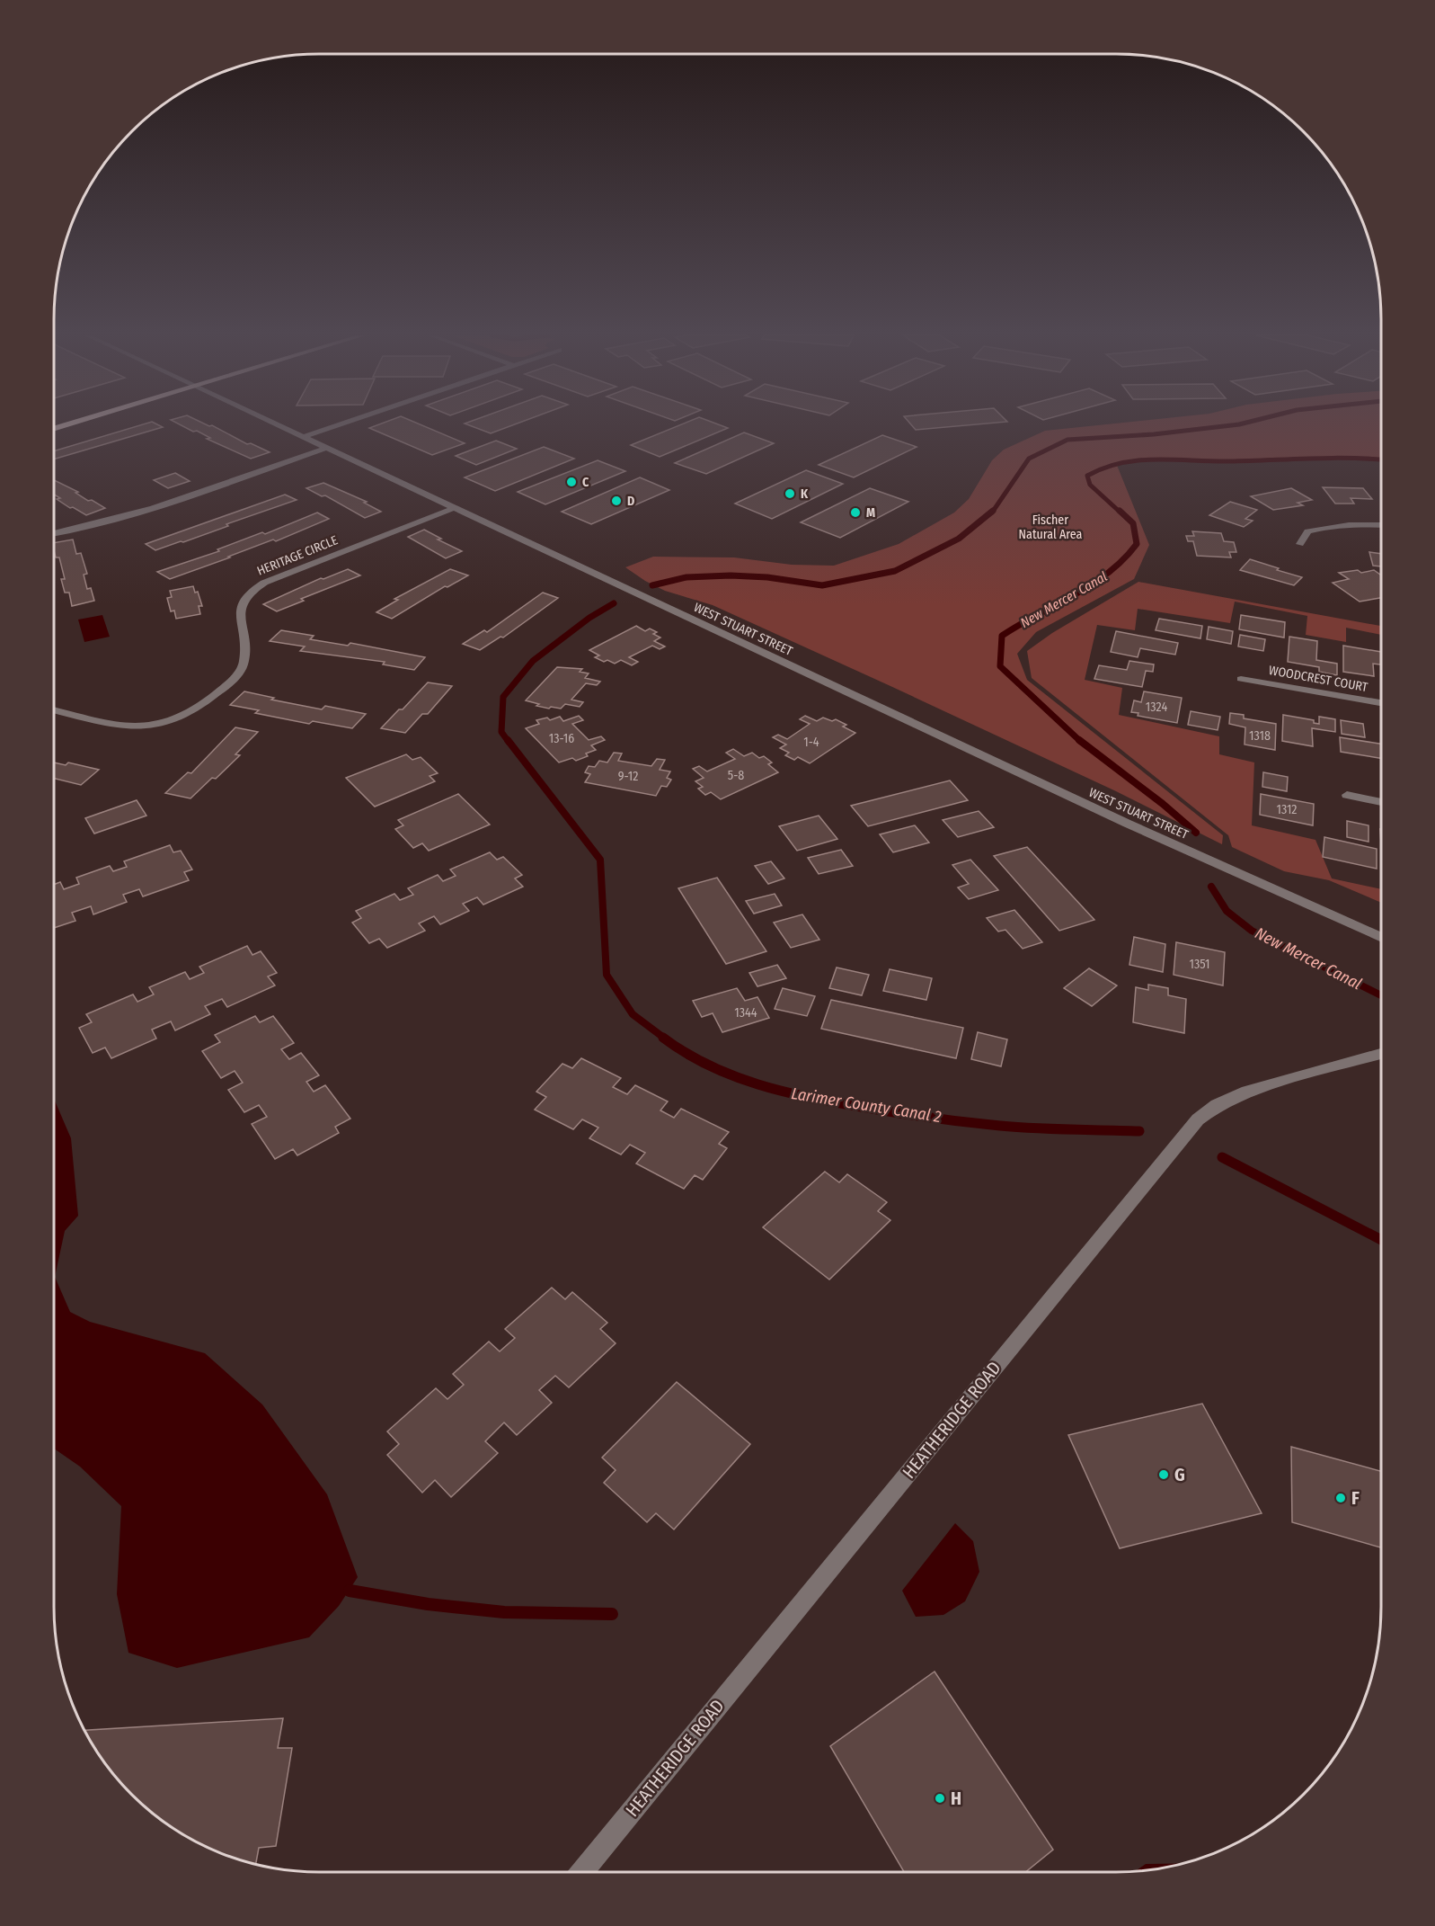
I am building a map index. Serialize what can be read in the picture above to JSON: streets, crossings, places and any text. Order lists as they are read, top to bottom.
{
  "streets": {
    "street": [
      "HERITAGE CIRCLE",
      "WEST STUART STREET",
      "WOODCREST COURT",
      "HEATHERIDGE ROAD"
    ]
  },
  "crossings": [
    ["HERITAGE CIRCLE", "WEST STUART STREET"]
  ],
  "water": ["New Mercer Canal", "Larimer County Canal 2"],
  "parks": ["Fischer Natural Area"],
  "places": [
    "C",
    "K",
    "D",
    "M",
    "G",
    "F",
    "H"
  ],
  "house_numbers": [
    "1324",
    "1318",
    "13-16",
    "1-4",
    "5-8",
    "9-12",
    "1312",
    "1351",
    "1344"
  ]
}
